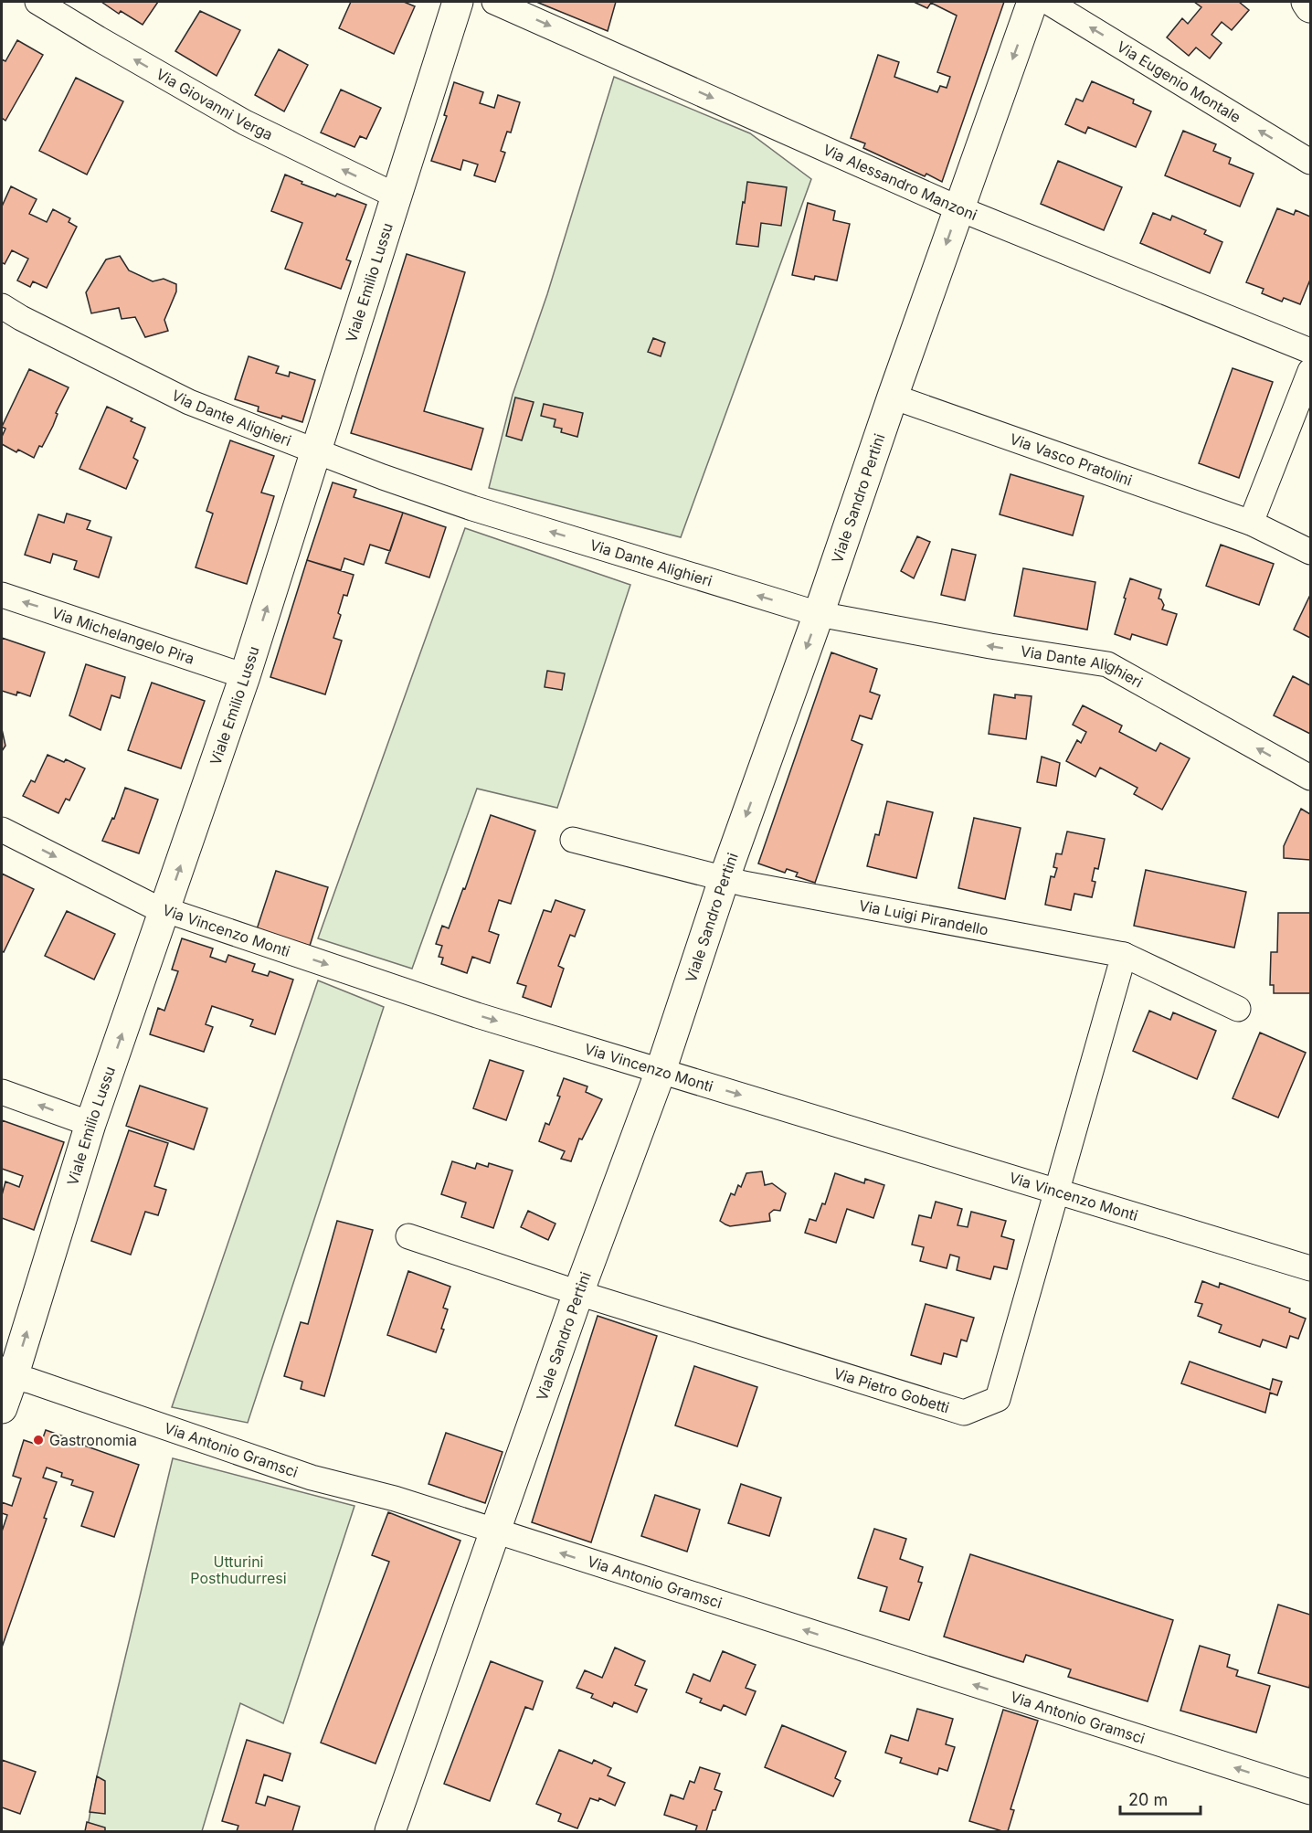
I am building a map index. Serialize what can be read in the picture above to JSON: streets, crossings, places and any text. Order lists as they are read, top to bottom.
{
  "streets": {
    "street": [
      "Via Eugenio Montale",
      "Via Giovanni Verga",
      "Via Alessandro Manzoni",
      "Viale Emilio Lussu",
      "Via Dante Alighieri",
      "Via Vasco Pratolini",
      "Viale Sandro Pertini",
      "Via Michelangelo Pira",
      "Via Luigi Pirandello",
      "Via Vincenzo Monti",
      "Via Pietro Gobetti",
      "Via Antonio Gramsci"
    ]
  },
  "crossings": [
    ["Via Giovanni Verga", "Viale Emilio Lussu"],
    ["Via Alessandro Manzoni", "Viale Sandro Pertini"],
    ["Viale Emilio Lussu", "Via Dante Alighieri"],
    ["Viale Emilio Lussu", "Via Michelangelo Pira"],
    ["Viale Emilio Lussu", "Via Vincenzo Monti"],
    ["Viale Emilio Lussu", "Via Antonio Gramsci"],
    ["Via Dante Alighieri", "Viale Sandro Pertini"],
    ["Via Vasco Pratolini", "Viale Sandro Pertini"],
    ["Viale Sandro Pertini", "Via Luigi Pirandello"],
    ["Viale Sandro Pertini", "Via Vincenzo Monti"],
    ["Viale Sandro Pertini", "Via Pietro Gobetti"],
    ["Viale Sandro Pertini", "Via Antonio Gramsci"],
    ["Via Vincenzo Monti", "Via Pietro Gobetti"]
  ],
  "one_way": [
    "Via Eugenio Montale",
    "Via Giovanni Verga",
    "Via Alessandro Manzoni",
    "Viale Emilio Lussu",
    "Via Dante Alighieri",
    "Viale Sandro Pertini",
    "Via Michelangelo Pira",
    "Via Vincenzo Monti",
    "Via Antonio Gramsci"
  ],
  "parks": ["Utturini Posthudurresi"],
  "places": ["Gastronomia"],
  "scale_bar": "20 m"
}
